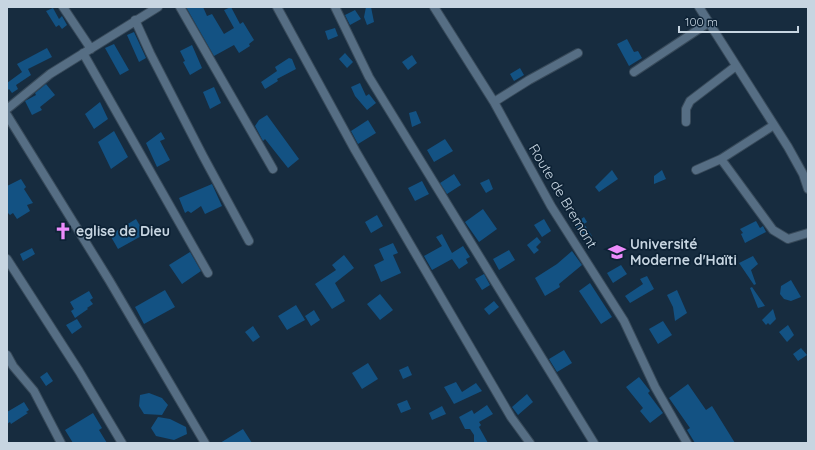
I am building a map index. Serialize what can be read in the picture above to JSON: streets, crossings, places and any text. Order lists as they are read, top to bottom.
{
  "streets": {
    "street": ["Route de Bremant"]
  },
  "places": {
    "church": ["eglise de Dieu"],
    "school or university": ["Université Moderne d'Haïti"]
  },
  "scale_bar": "100 m"
}
